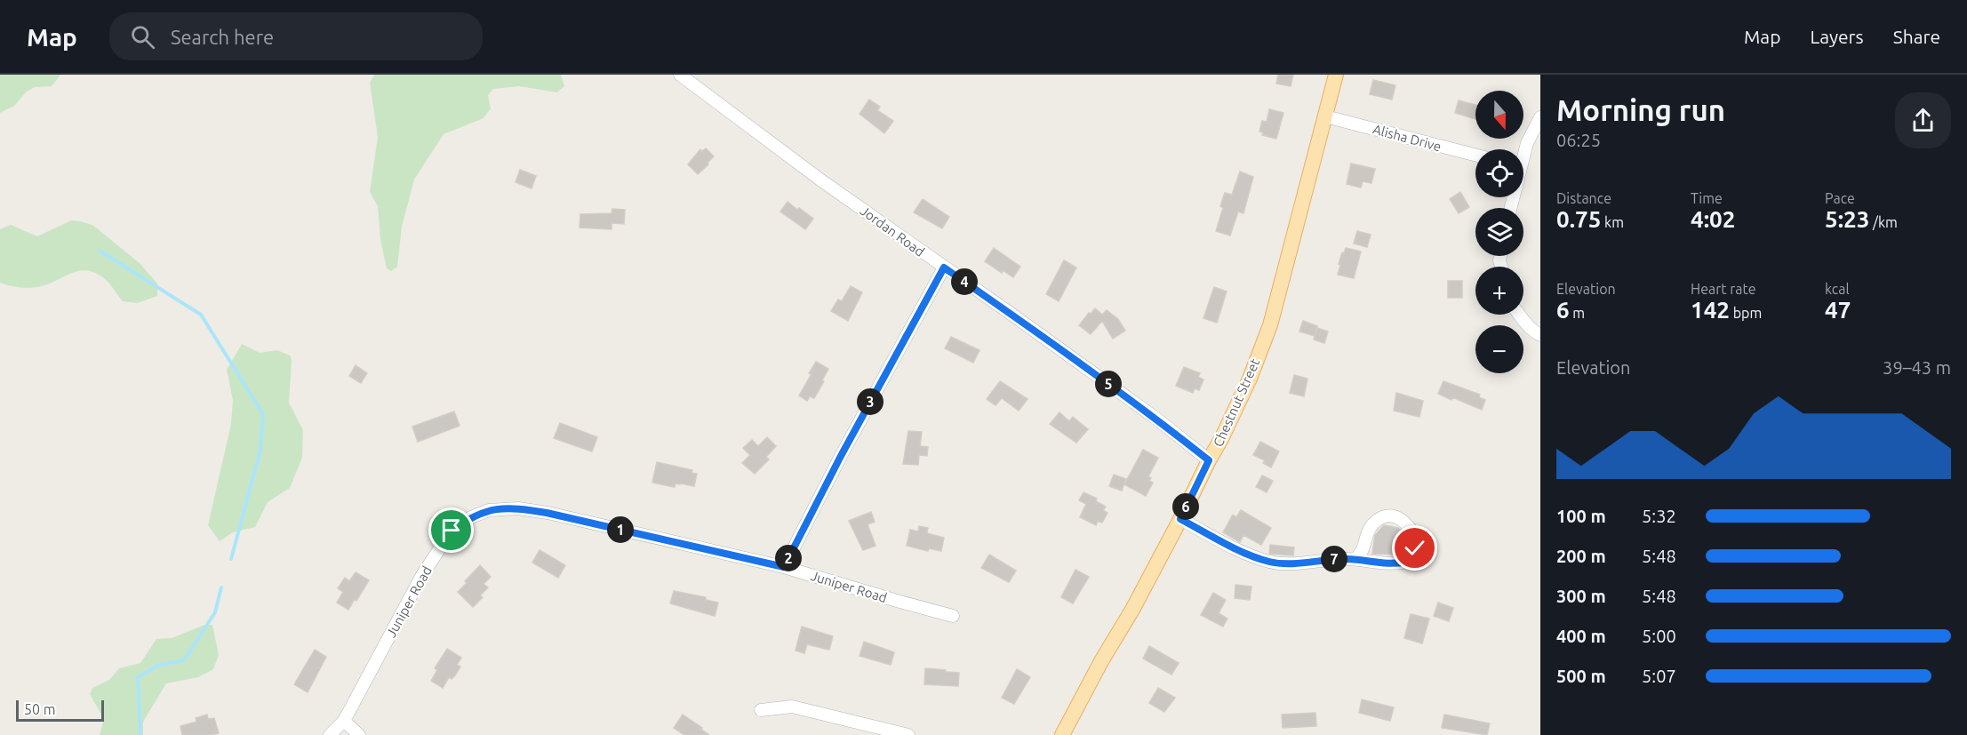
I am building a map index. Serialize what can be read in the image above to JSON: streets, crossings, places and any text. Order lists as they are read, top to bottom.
{
  "streets": {
    "main road": ["Chestnut Street"],
    "street": ["Alisha Drive", "Jordan Road", "Juniper Road"]
  },
  "crossings": [
    ["Alisha Drive", "Chestnut Street"],
    ["Jordan Road", "Chestnut Street"]
  ],
  "scale_bar": "50 m",
  "north": "bottom",
  "page": {
    "header": "Map",
    "search": "Search here",
    "nav": ["Map", "Layers", "Share"],
    "heading": ["Morning run", "06:25"],
    "map_buttons": ["+", "−"],
    "stats": [
      ["Distance", "0.75 km"],
      ["Time", "4:02"],
      ["Pace", "5:23 /km"],
      ["Elevation", "6 m"],
      ["Heart rate", "142 bpm"],
      ["kcal", "47"]
    ],
    "pins": [
      "4",
      "5",
      "3",
      "6",
      "1",
      "2",
      "7"
    ],
    "chart": ["Elevation", "39–43 m"],
    "list": [
      {
        "name": "100 m",
        "note": "5:32"
      },
      {
        "name": "200 m",
        "note": "5:48"
      },
      {
        "name": "300 m",
        "note": "5:48"
      },
      {
        "name": "400 m",
        "note": "5:00"
      },
      {
        "name": "500 m",
        "note": "5:07"
      }
    ],
    "scale": "50 m"
  }
}
